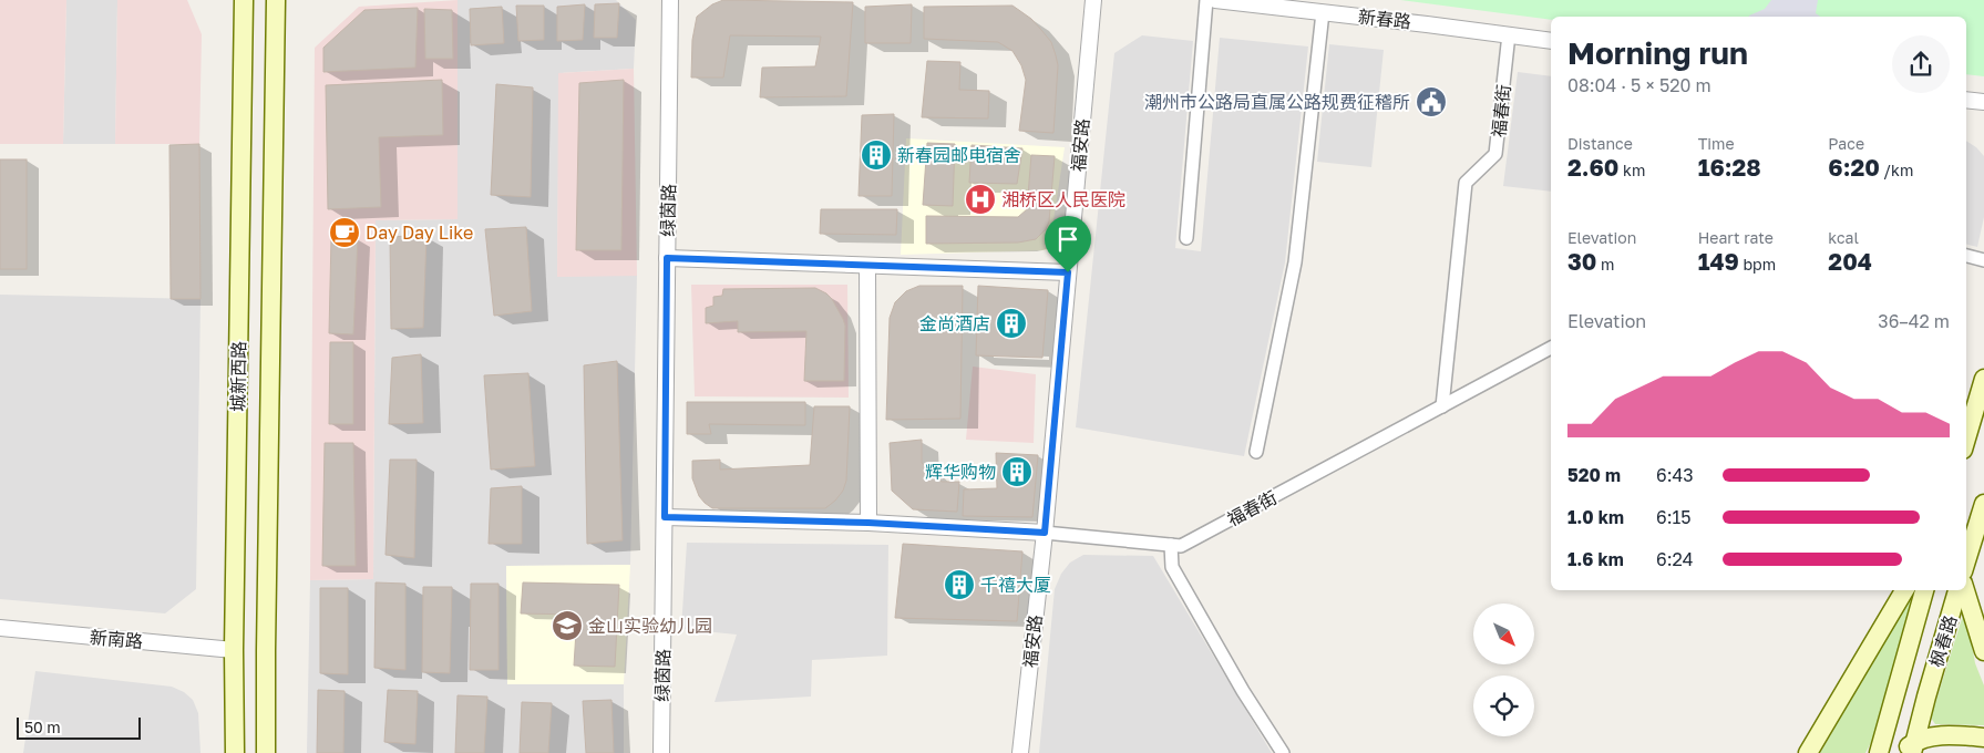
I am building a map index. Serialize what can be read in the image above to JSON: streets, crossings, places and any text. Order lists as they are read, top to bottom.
{
  "streets": {
    "main road": ["城新西路", "枫春路"],
    "street": [
      "新春路",
      "福春街",
      "福安路",
      "绿茵路",
      "新南路"
    ]
  },
  "crossings": [
    ["新春路", "福春街"],
    ["福春街", "福安路"],
    ["城新西路", "新南路"]
  ],
  "places": {
    "public building": ["潮州市公路局直属公路规费征稽所"],
    "building": [
      "新春园邮电宿舍",
      "金尚酒店",
      "辉华购物",
      "千禧大厦"
    ],
    "hospital": ["湘桥区人民医院"],
    "cafe": ["Day Day Like"],
    "school or university": ["金山实验幼儿园"]
  },
  "scale_bar": "50 m",
  "north": "bottom right",
  "page": {
    "heading": ["Morning run", "08:04 · 5 × 520 m"],
    "stats": [
      ["Distance", "2.60 km"],
      ["Time", "16:28"],
      ["Pace", "6:20 /km"],
      ["Elevation", "30 m"],
      ["Heart rate", "149 bpm"],
      ["kcal", "204"]
    ],
    "chart": ["Elevation", "36–42 m"],
    "list": [
      {
        "name": "520 m",
        "note": "6:43"
      },
      {
        "name": "1.0 km",
        "note": "6:15"
      },
      {
        "name": "1.6 km",
        "note": "6:24"
      }
    ],
    "scale": "50 m"
  }
}
